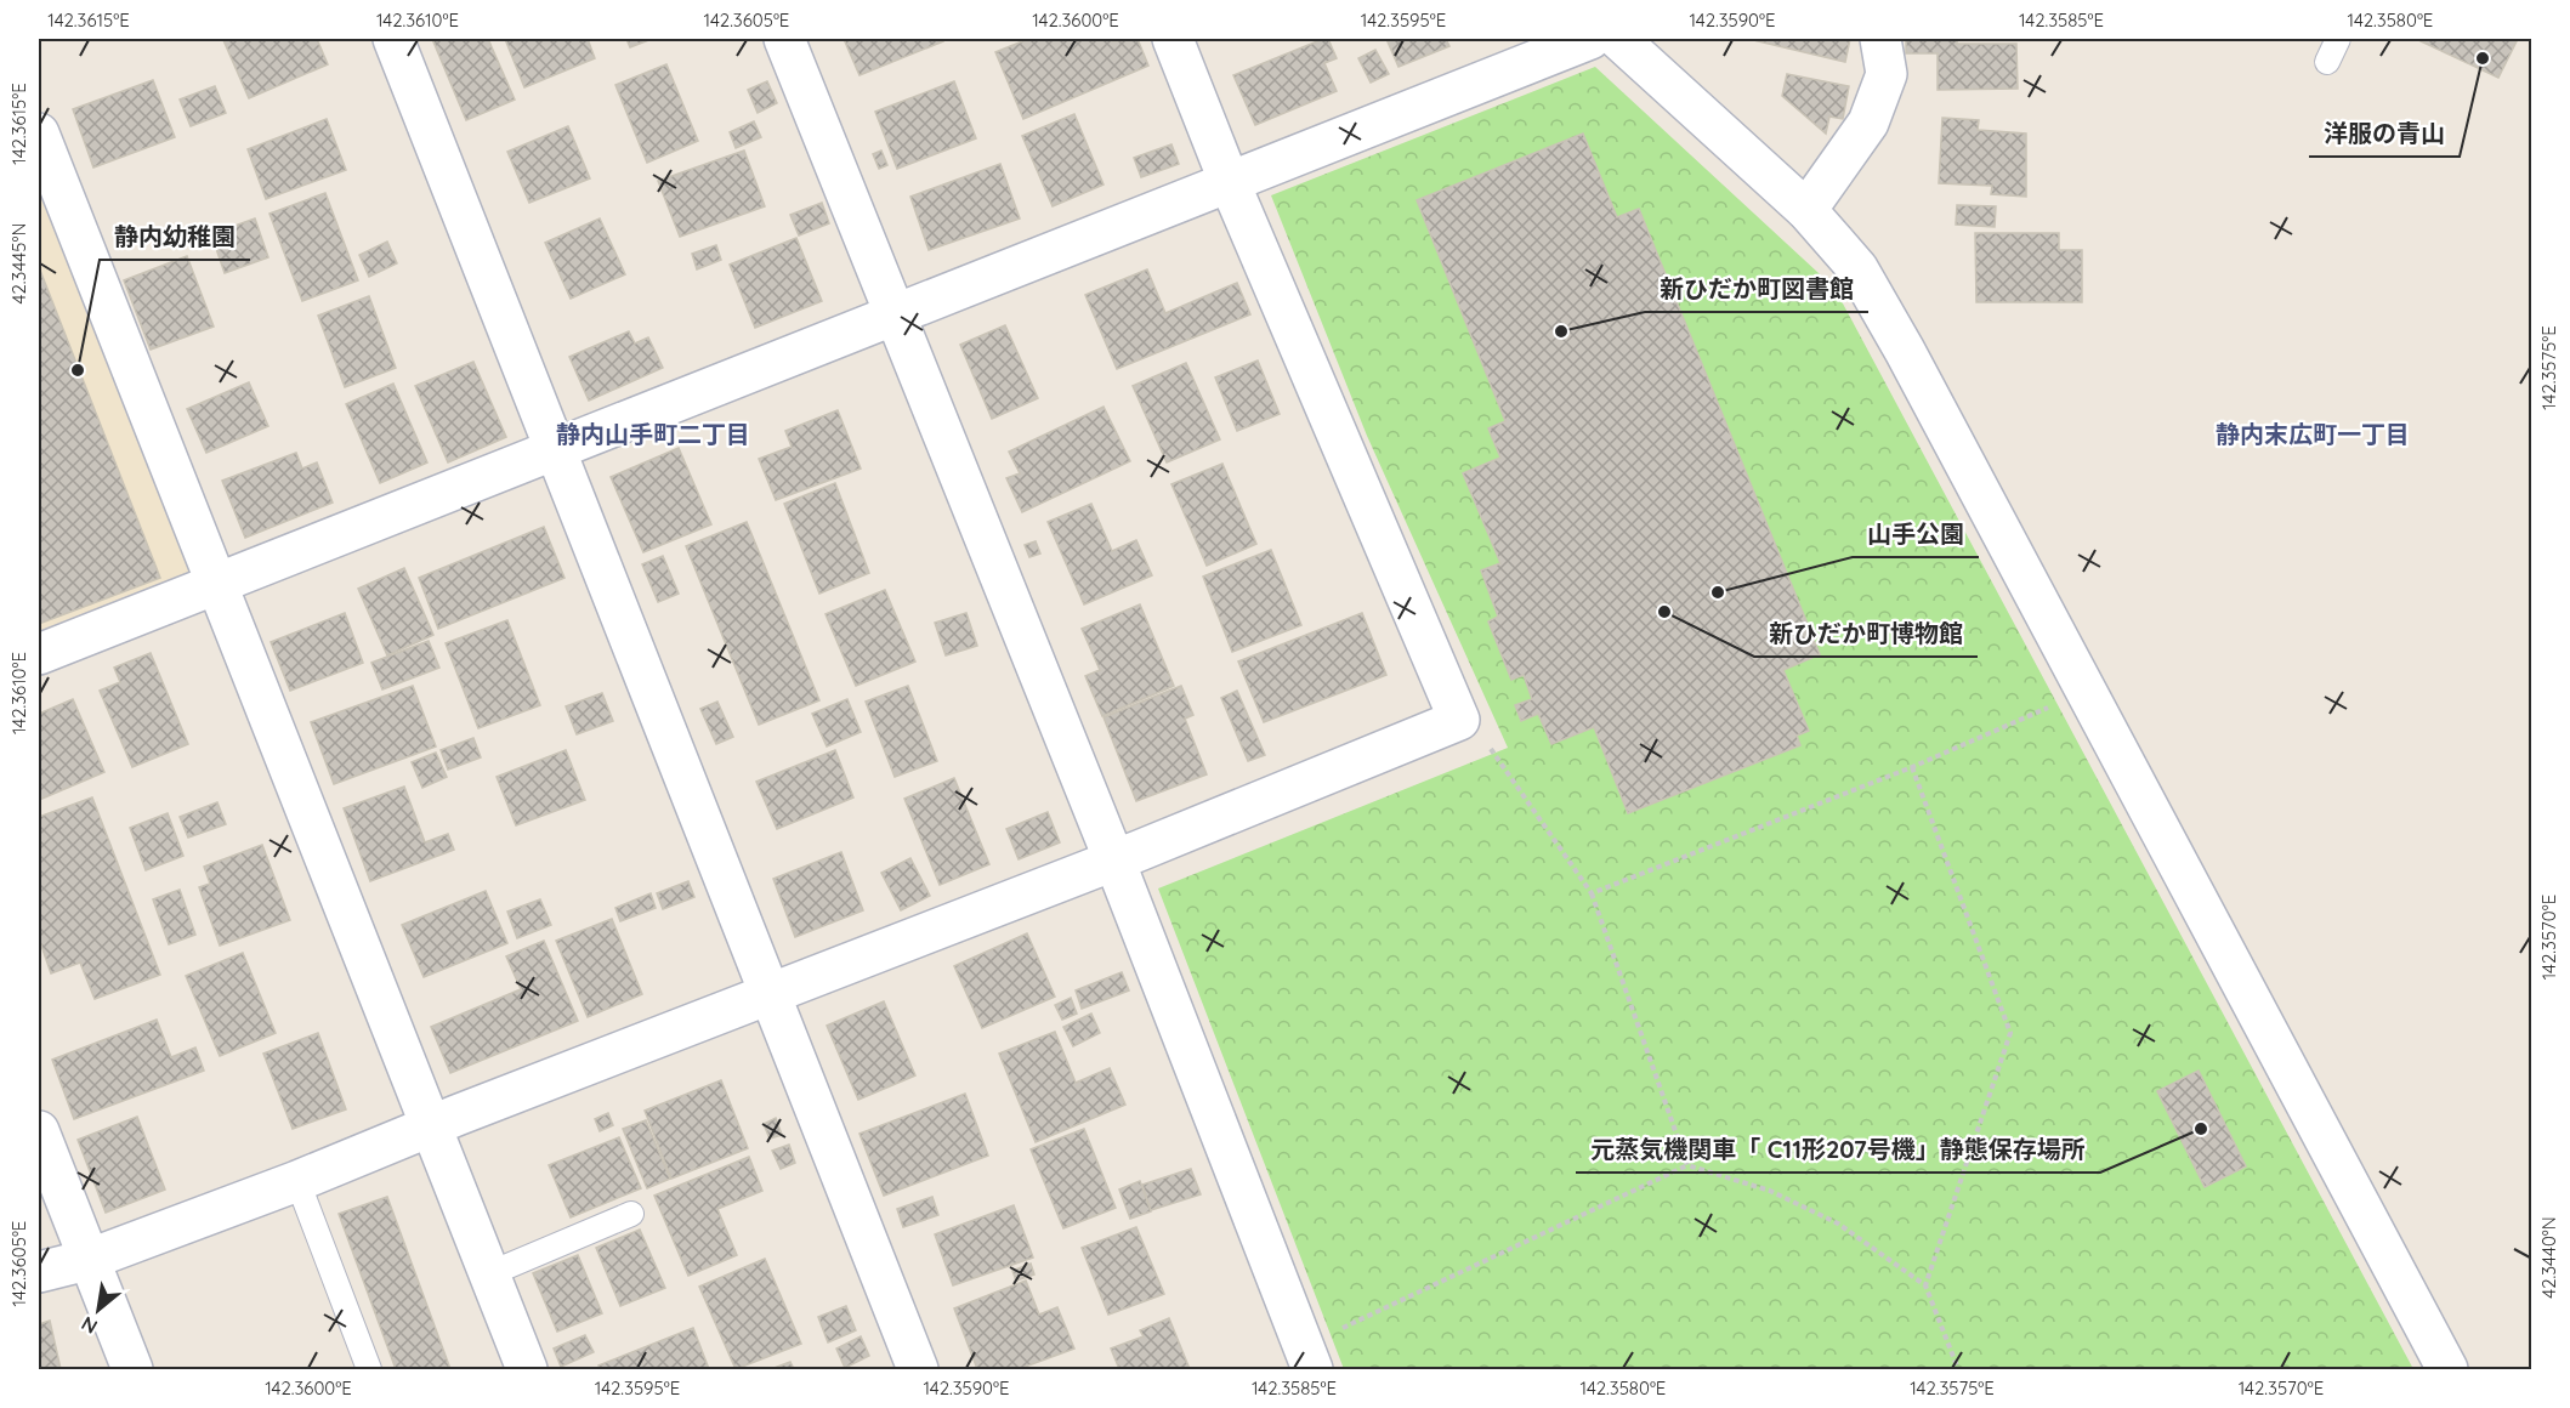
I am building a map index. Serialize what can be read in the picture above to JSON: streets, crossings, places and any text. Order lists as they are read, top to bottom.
{
  "districts": ["静内山手町二丁目", "静内末広町一丁目"],
  "places": [
    "洋服の青山",
    "新ひだか町図書館",
    "静内幼稚園",
    "山手公園",
    "新ひだか町博物館",
    "元蒸気機関車「 C11形207号機」静態保存場所"
  ],
  "north": "bottom left",
  "coordinates": [
    "142.3615°E",
    "142.3610°E",
    "142.3605°E",
    "142.3600°E",
    "142.3595°E",
    "142.3590°E",
    "142.3585°E",
    "142.3580°E",
    "42.3445°N",
    "142.3575°E",
    "142.3570°E",
    "42.3440°N"
  ]
}
